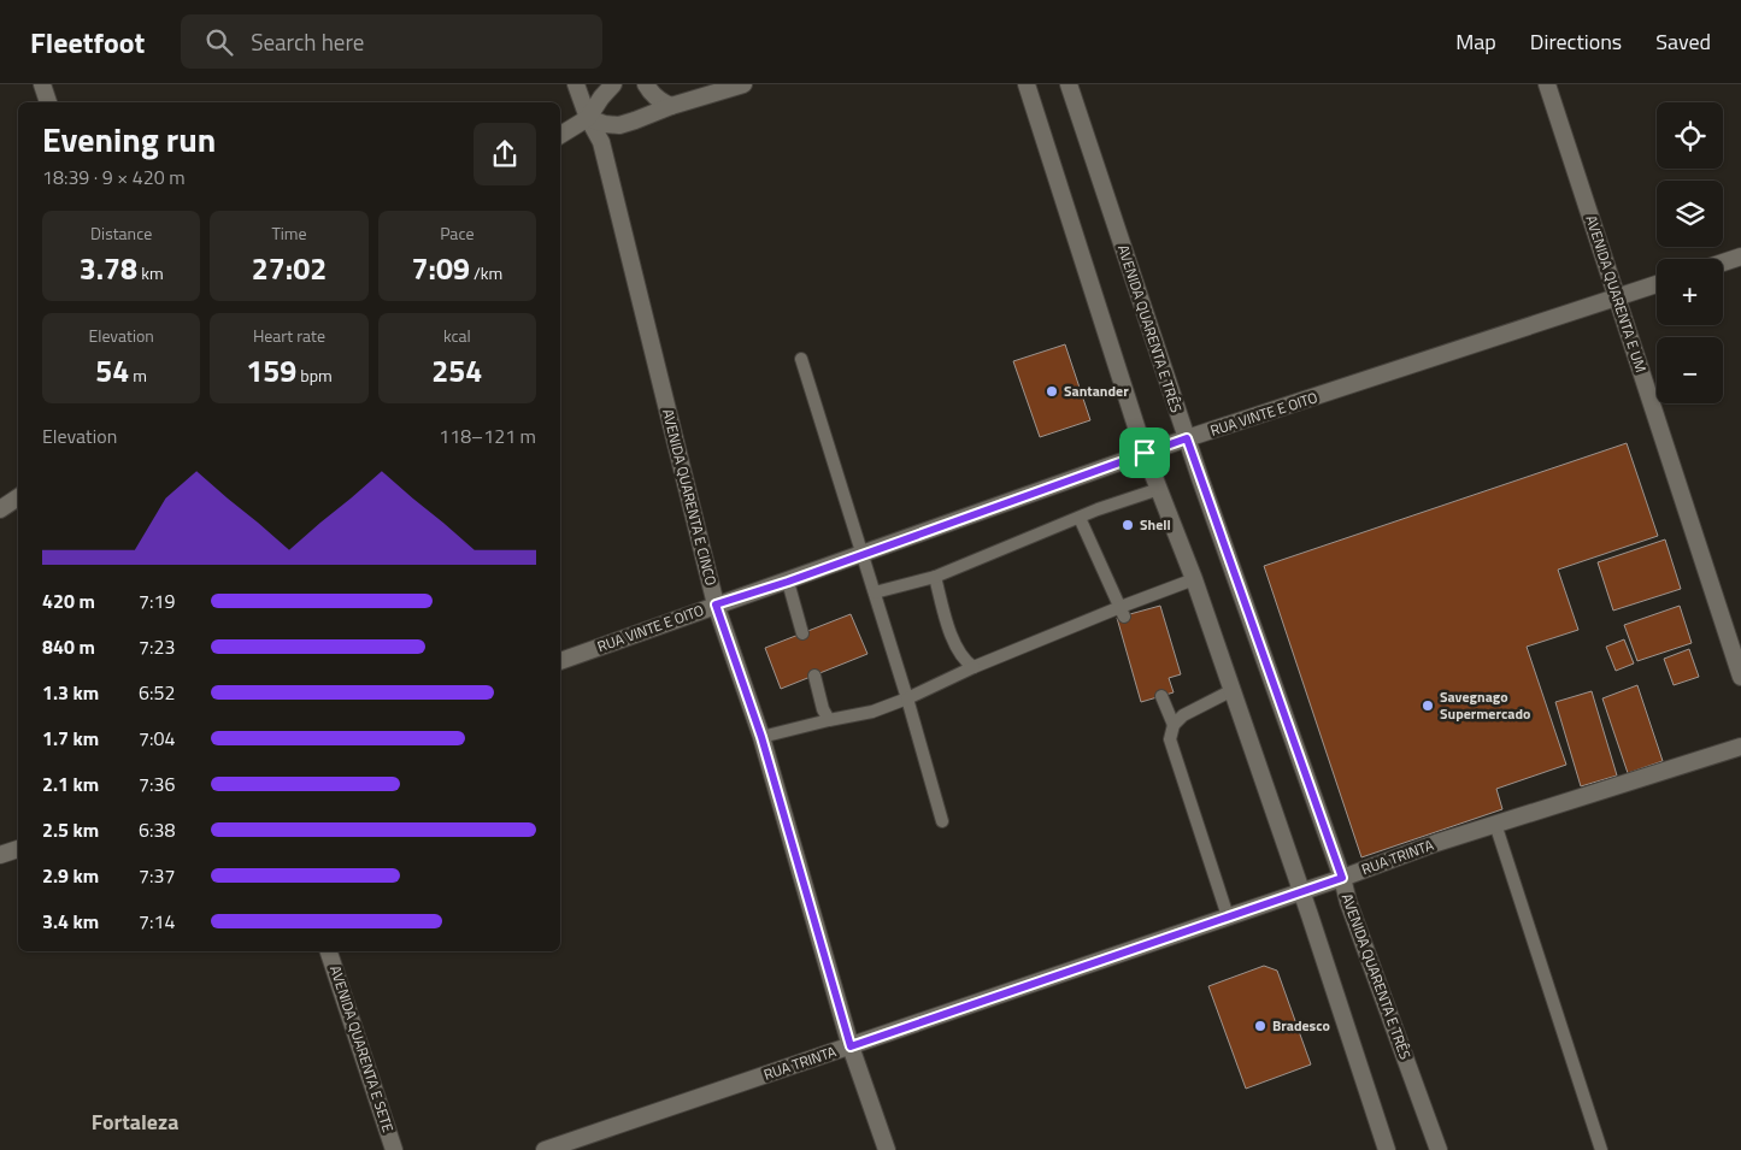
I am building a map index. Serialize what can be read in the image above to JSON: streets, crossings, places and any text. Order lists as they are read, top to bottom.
{
  "streets": {
    "street": [
      "AVENIDA QUARENTA E UM",
      "AVENIDA QUARENTA E TRÊS",
      "RUA VINTE E OITO",
      "AVENIDA QUARENTA E CINCO",
      "RUA TRINTA",
      "AVENIDA QUARENTA E SETE"
    ]
  },
  "crossings": [
    ["AVENIDA QUARENTA E UM", "RUA VINTE E OITO"],
    ["AVENIDA QUARENTA E TRÊS", "RUA VINTE E OITO"],
    ["AVENIDA QUARENTA E TRÊS", "RUA TRINTA"],
    ["RUA VINTE E OITO", "AVENIDA QUARENTA E CINCO"],
    ["AVENIDA QUARENTA E CINCO", "RUA TRINTA"]
  ],
  "districts": ["Fortaleza"],
  "places": [
    "Santander",
    "Shell",
    "Savegnago Supermercado",
    "Bradesco"
  ],
  "page": {
    "header": "Fleetfoot",
    "search": "Search here",
    "nav": ["Map", "Directions", "Saved"],
    "map_buttons": ["+", "−"],
    "heading": ["Evening run", "18:39 · 9 × 420 m"],
    "stats": [
      ["Distance", "3.78 km"],
      ["Time", "27:02"],
      ["Pace", "7:09 /km"],
      ["Elevation", "54 m"],
      ["Heart rate", "159 bpm"],
      ["kcal", "254"]
    ],
    "chart": ["Elevation", "118–121 m"],
    "list": [
      {
        "name": "420 m",
        "note": "7:19"
      },
      {
        "name": "840 m",
        "note": "7:23"
      },
      {
        "name": "1.3 km",
        "note": "6:52"
      },
      {
        "name": "1.7 km",
        "note": "7:04"
      },
      {
        "name": "2.1 km",
        "note": "7:36"
      },
      {
        "name": "2.5 km",
        "note": "6:38"
      },
      {
        "name": "2.9 km",
        "note": "7:37"
      },
      {
        "name": "3.4 km",
        "note": "7:14"
      }
    ]
  }
}
